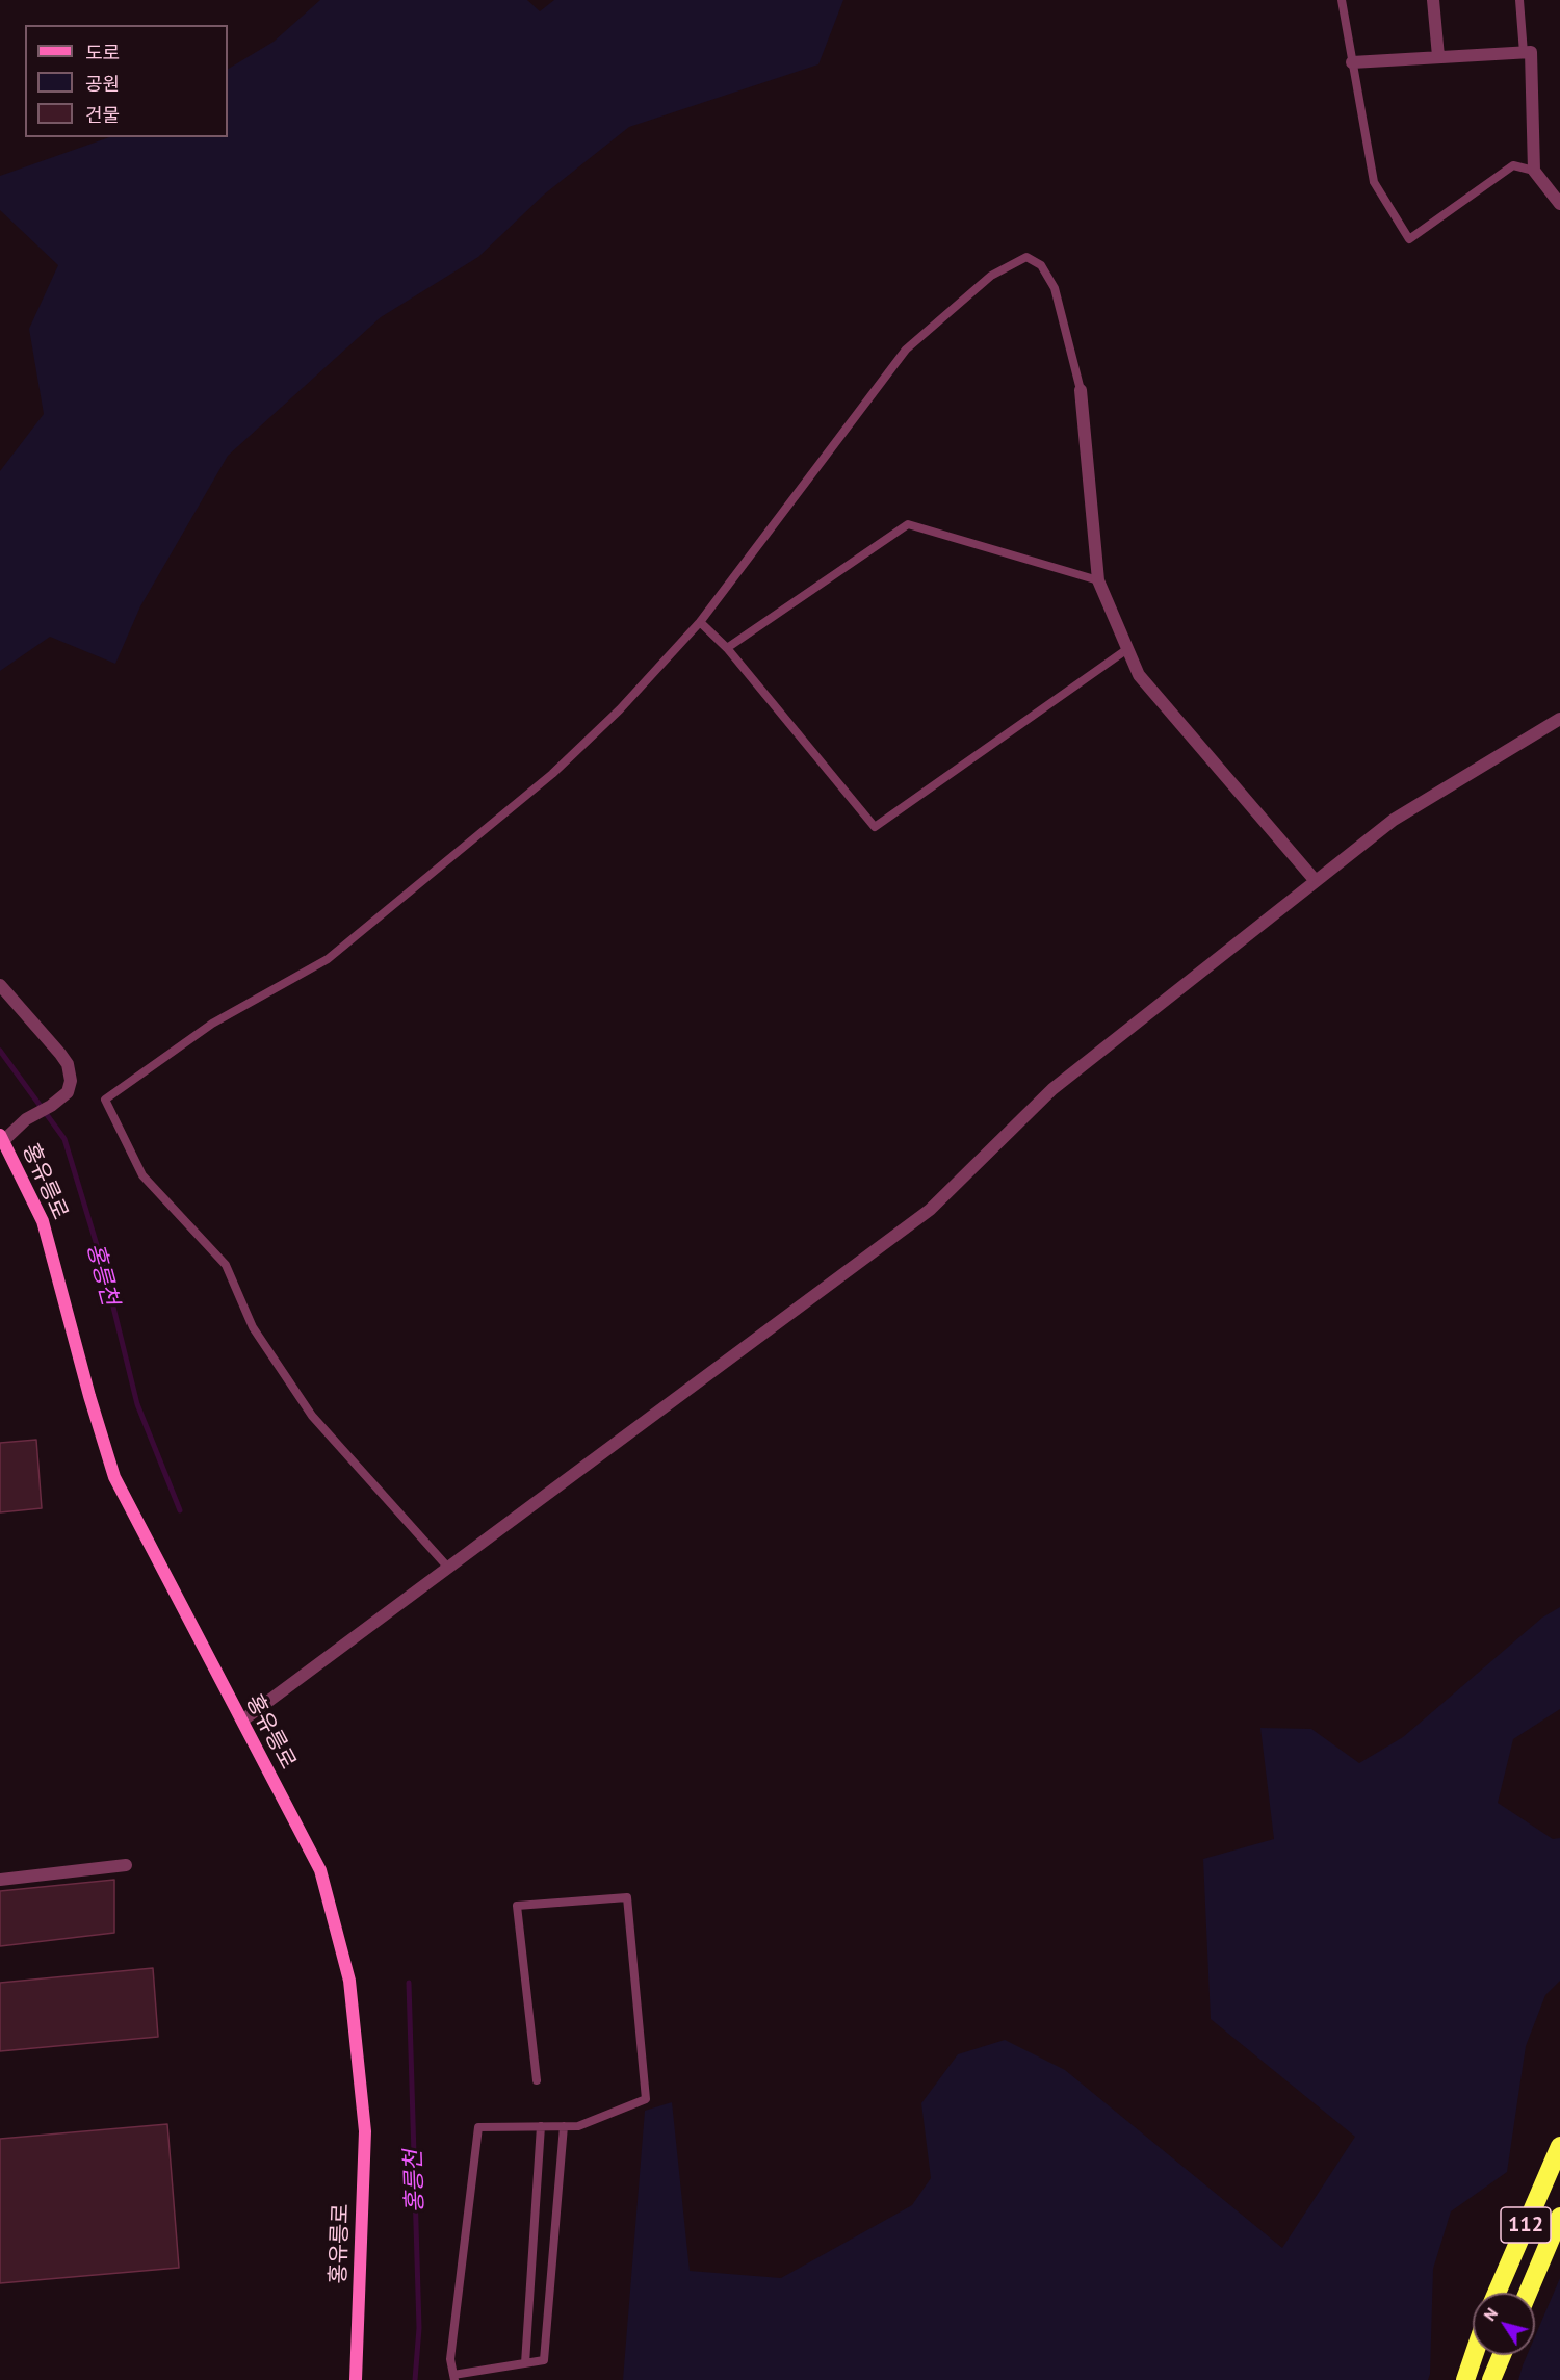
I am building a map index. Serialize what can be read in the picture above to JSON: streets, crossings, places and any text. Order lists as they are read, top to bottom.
{
  "streets": {
    "highway": ["112"],
    "street": ["홍유릉로"]
  },
  "water": ["홍릉천"],
  "legend": ["도로", "공원", "건물"],
  "north": "top left"
}
